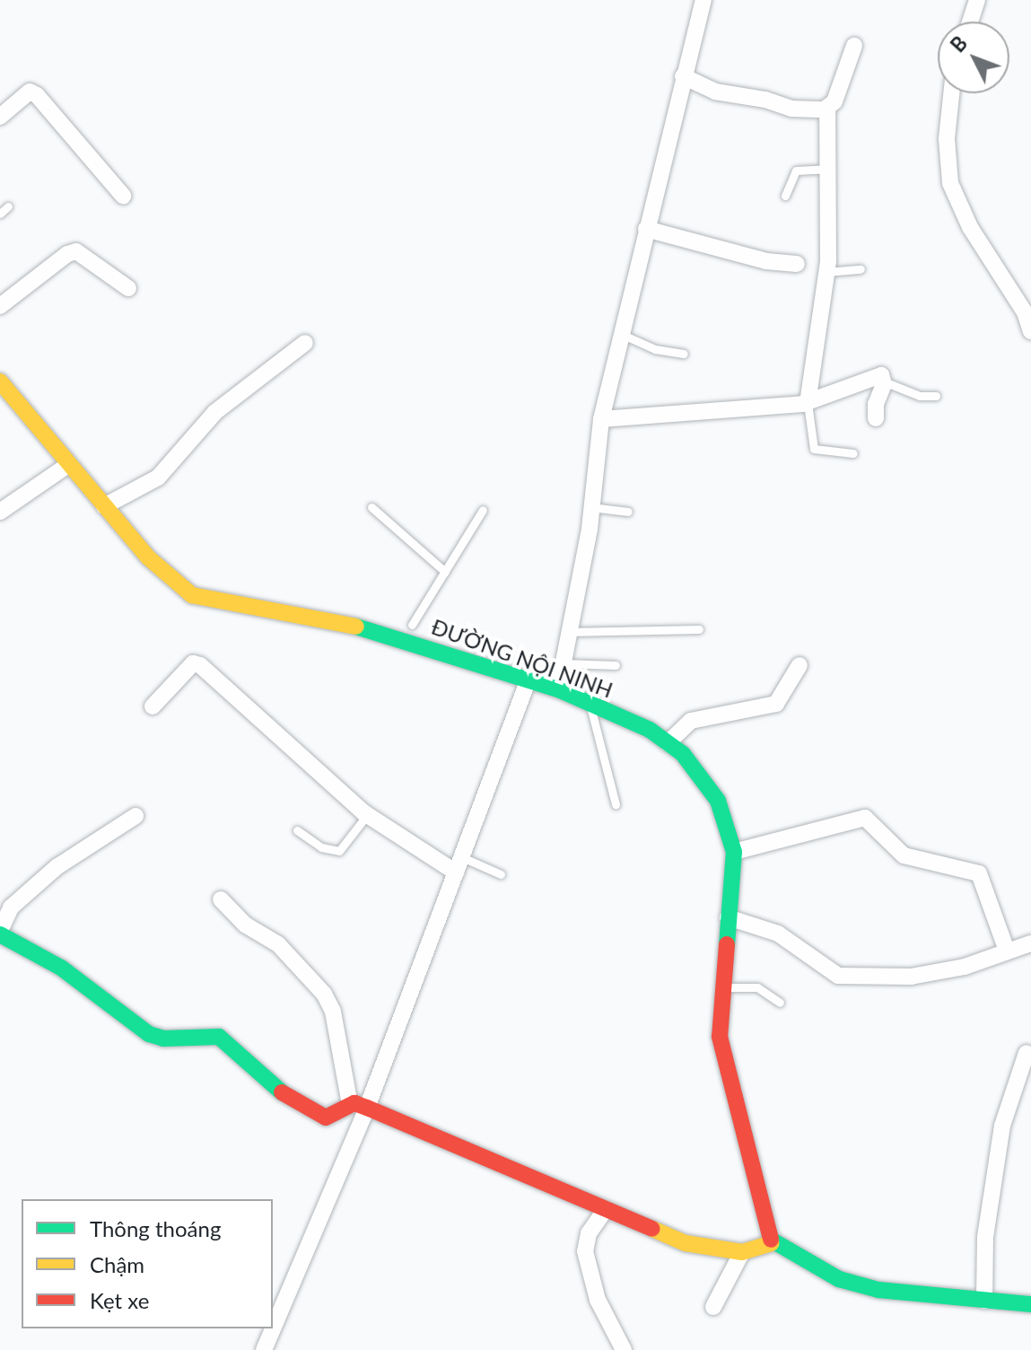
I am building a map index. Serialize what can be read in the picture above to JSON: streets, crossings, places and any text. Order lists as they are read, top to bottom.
{
  "streets": {
    "street": ["ĐƯỜNG NỘI NINH"]
  },
  "legend": ["Thông thoáng", "Chậm", "Kẹt xe"],
  "north": "top left"
}
